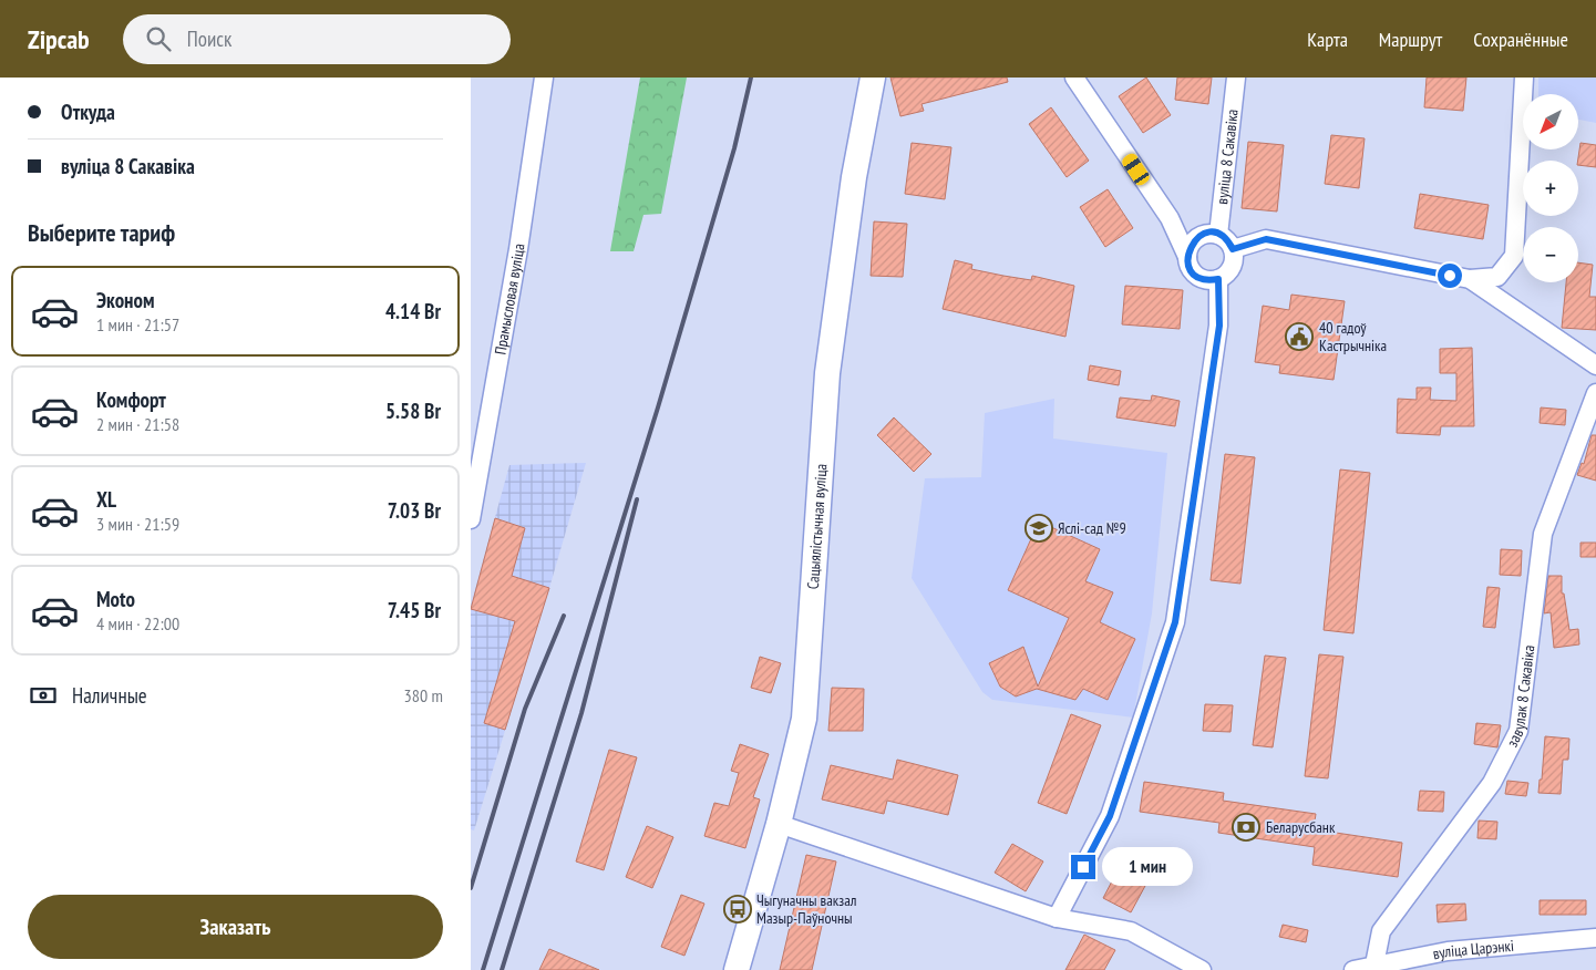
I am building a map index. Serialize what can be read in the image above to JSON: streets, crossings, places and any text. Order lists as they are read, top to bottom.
{
  "streets": {
    "street": [
      "вуліца 8 Сакавіка",
      "Прамысловая вуліца",
      "Сацыялістычная вуліца",
      "завулак 8 Сакавіка",
      "вуліца Царэнкі"
    ]
  },
  "crossings": [
    ["завулак 8 Сакавіка", "вуліца Царэнкі"]
  ],
  "places": {
    "public building": ["40 гадоў Кастрычніка"],
    "school or university": ["Яслі-сад №9"],
    "bank": ["Беларусбанк"],
    "bus stop": ["Чыгуначны вакзал Мазыр-Паўночны"]
  },
  "north": "bottom left",
  "page": {
    "header": "Zipcab",
    "search": "Поиск",
    "nav": ["Карта", "Маршрут", "Сохранённые"],
    "banner": ["Откуда", "вуліца 8 Сакавіка"],
    "map_buttons": ["+", "−"],
    "heading": "Выберите тариф",
    "list": [
      {
        "name": "Эконом",
        "note": "1 мин · 21:57",
        "value": "4.14 Br"
      },
      {
        "name": "Комфорт",
        "note": "2 мин · 21:58",
        "value": "5.58 Br"
      },
      {
        "name": "XL",
        "note": "3 мин · 21:59",
        "value": "7.03 Br"
      },
      {
        "name": "Moto",
        "note": "4 мин · 22:00",
        "value": "7.45 Br"
      }
    ],
    "pay": ["Наличные", "380 m"],
    "bubble": "1 мин",
    "buttons": "Заказать"
  }
}
